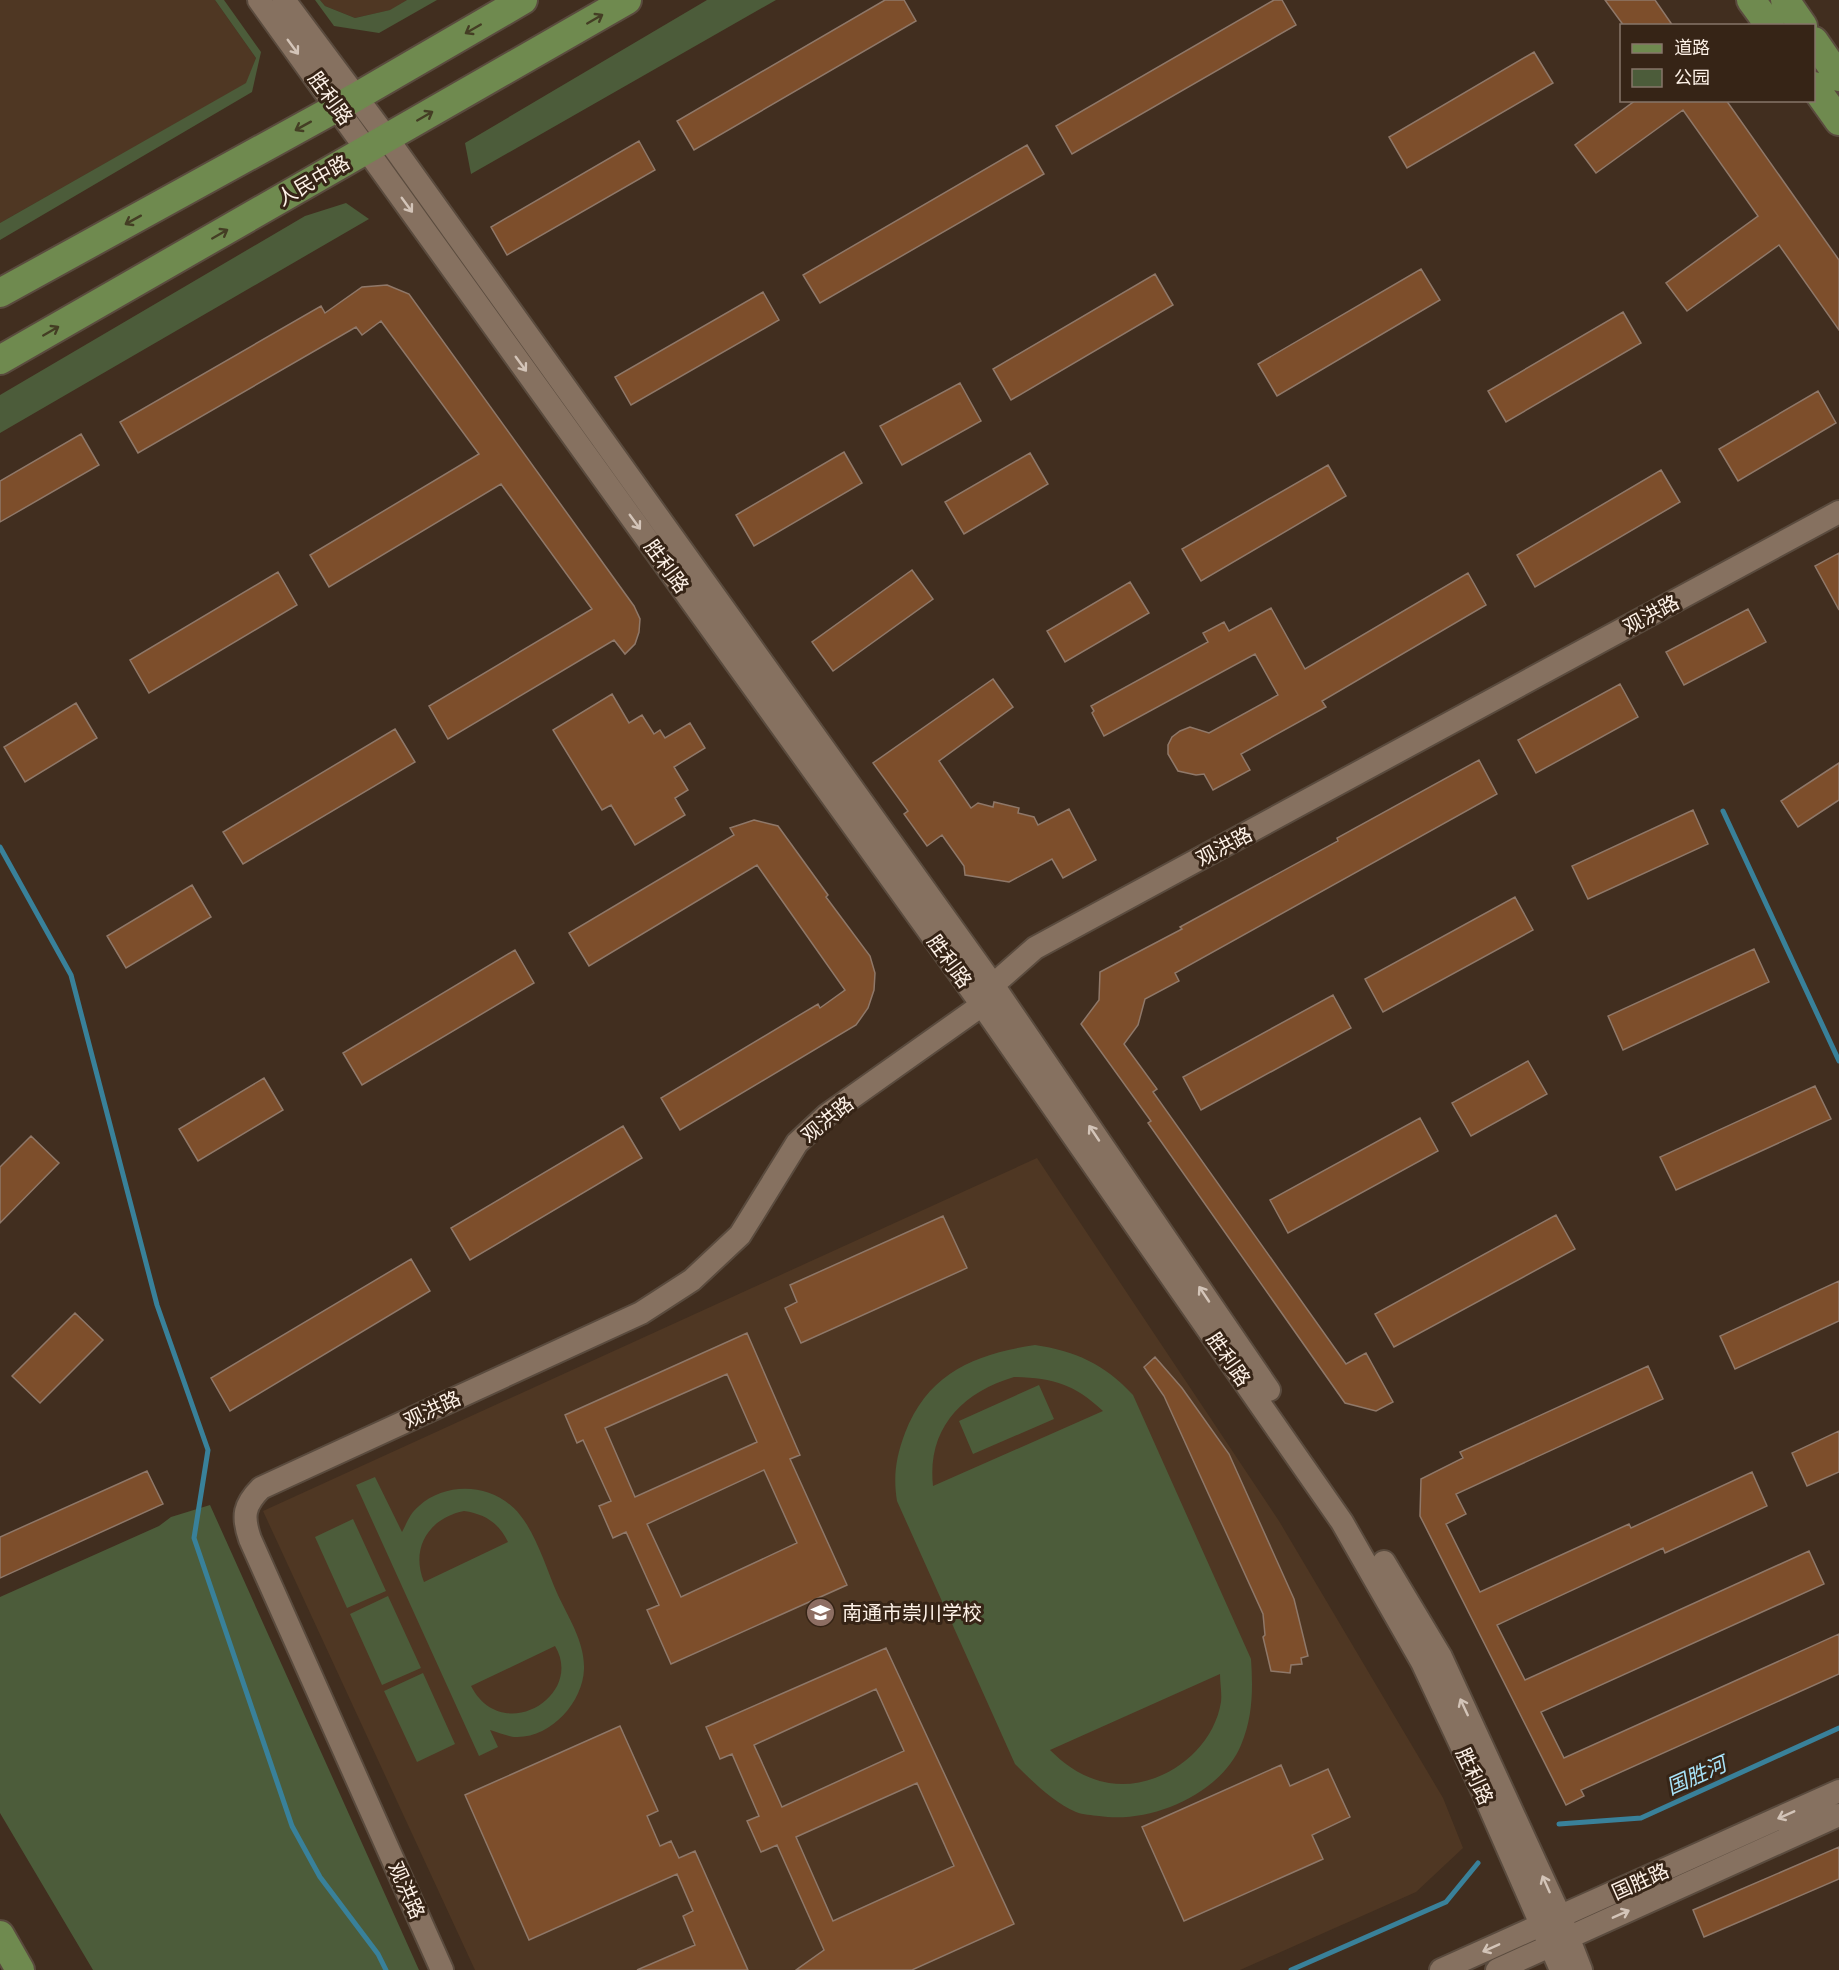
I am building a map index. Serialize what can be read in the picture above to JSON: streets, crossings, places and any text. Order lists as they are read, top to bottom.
{
  "streets": {
    "main road": ["人民中路"],
    "street": ["胜利路", "观洪路", "国胜路"]
  },
  "crossings": [
    ["胜利路", "人民中路"],
    ["胜利路", "观洪路"],
    ["胜利路", "国胜路"]
  ],
  "water": ["国胜河"],
  "places": {
    "school or university": ["南通市崇川学校"]
  },
  "legend": ["道路", "公园"]
}
